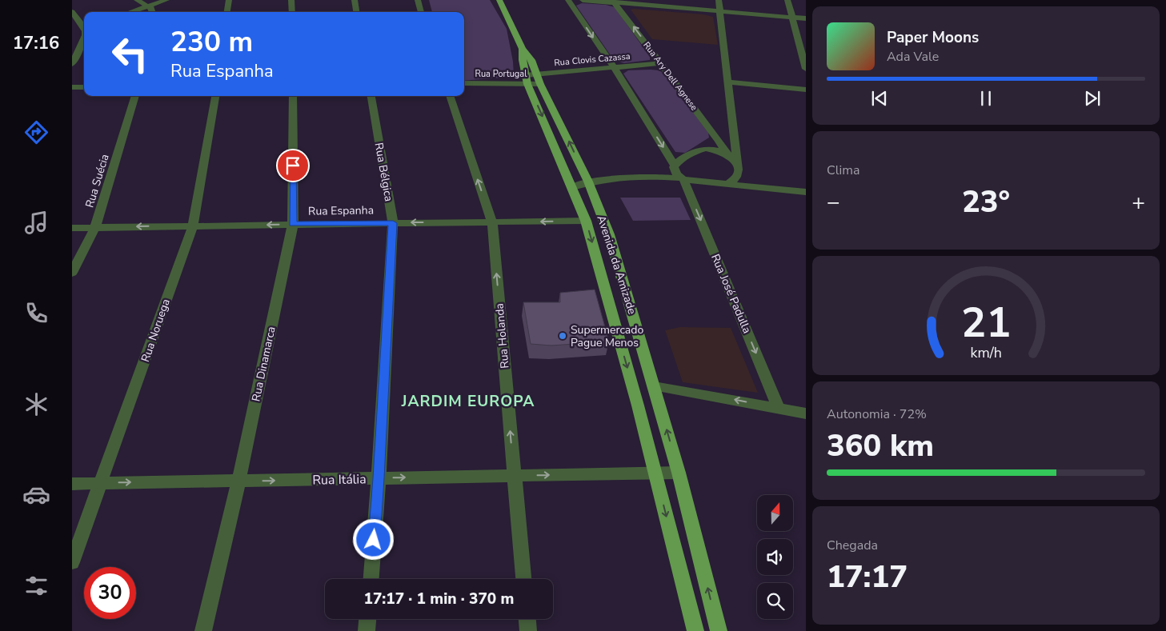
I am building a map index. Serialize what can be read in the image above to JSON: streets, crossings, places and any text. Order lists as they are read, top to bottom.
{
  "streets": {
    "main road": ["Avenida da Amizade"],
    "street": [
      "Rua Clovis Cazassa",
      "Rua Portugal",
      "Rua Ary Dell Agnese",
      "Rua Bélgica",
      "Rua Suécia",
      "Rua Espanha",
      "Rua José Padulla",
      "Rua Noruega",
      "Rua Holanda",
      "Rua Dinamarca",
      "Rua Itália"
    ]
  },
  "crossings": [
    ["Rua Clovis Cazassa", "Rua Portugal"],
    ["Rua Clovis Cazassa", "Rua Ary Dell Agnese"],
    ["Rua Clovis Cazassa", "Avenida da Amizade"],
    ["Rua Portugal", "Avenida da Amizade"],
    ["Rua Bélgica", "Rua Espanha"],
    ["Rua Bélgica", "Rua Itália"],
    ["Rua Suécia", "Rua Espanha"],
    ["Rua Espanha", "Avenida da Amizade"],
    ["Rua Espanha", "Rua Noruega"],
    ["Rua Espanha", "Rua Holanda"],
    ["Rua Espanha", "Rua Dinamarca"],
    ["Avenida da Amizade", "Rua Itália"],
    ["Rua Noruega", "Rua Itália"],
    ["Rua Holanda", "Rua Itália"],
    ["Rua Dinamarca", "Rua Itália"]
  ],
  "one_way": [
    "Rua Espanha",
    "Rua José Padulla",
    "Rua Holanda",
    "Rua Itália"
  ],
  "districts": ["JARDIM EUROPA"],
  "places": ["Supermercado Pague Menos"],
  "north": "top",
  "page": {
    "tabs": "17:16",
    "turn": ["230 m", "Rua Espanha"],
    "song": ["Paper Moons", "Ada Vale"],
    "tile": [
      "Clima",
      ["Autonomia · 72%", "360 km"],
      ["Chegada", "17:17"]
    ],
    "heat": ["−", "23°", "+"],
    "limit": "30",
    "trip": "17:17 · 1 min · 370 m",
    "gauge": ["21", "km/h"]
  }
}
